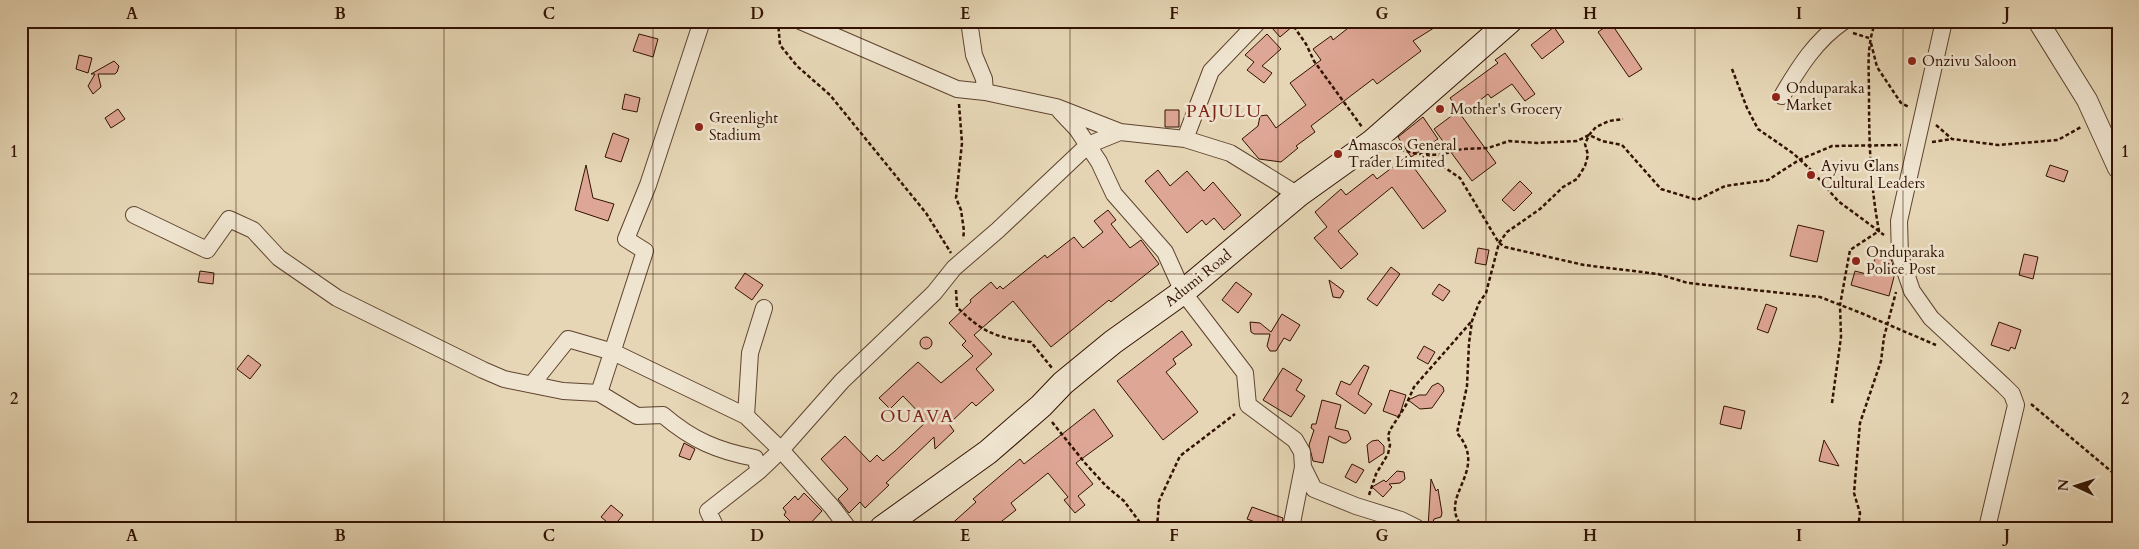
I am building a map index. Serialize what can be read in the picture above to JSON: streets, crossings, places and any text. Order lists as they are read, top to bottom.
{
  "streets": {
    "main road": ["Adumi Road"]
  },
  "districts": ["PAJULU", "OUAVA"],
  "places": [
    "Onzivu Saloon",
    "Onduparaka Market",
    "Mother's Grocery",
    "Greenlight Stadium",
    "Amascos General Trader Limited",
    "Ayivu Clans Cultural Leaders",
    "Onduparaka Police Post"
  ],
  "north": "left",
  "grid": {
    "columns": [
      "A",
      "B",
      "C",
      "D",
      "E",
      "F",
      "G",
      "H",
      "I",
      "J"
    ],
    "rows": ["1", "2"]
  }
}
